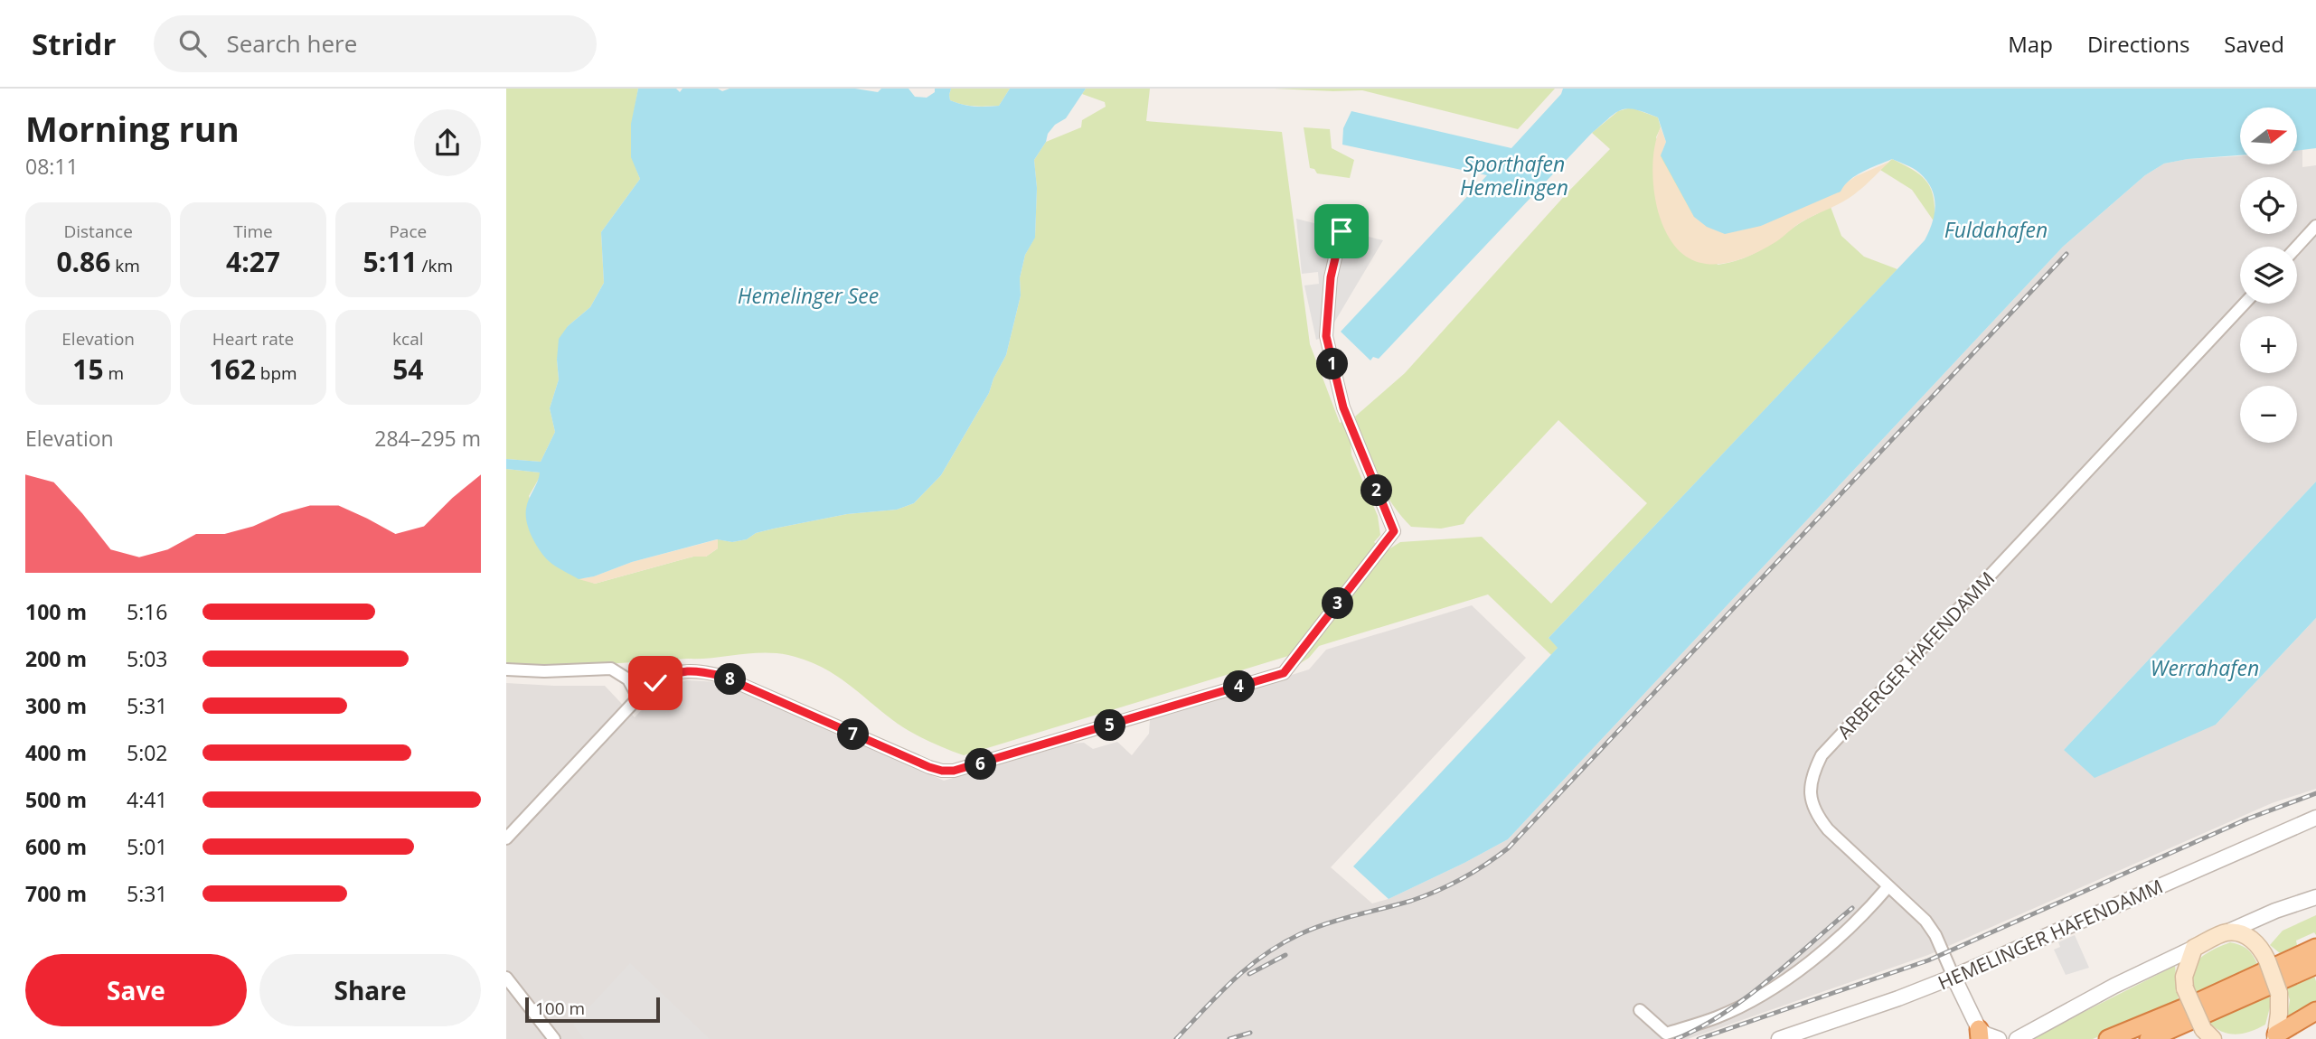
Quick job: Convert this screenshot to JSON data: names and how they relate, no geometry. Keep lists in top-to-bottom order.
{
  "streets": {
    "street": ["ARBERGER HAFENDAMM", "HEMELINGER HAFENDAMM"]
  },
  "crossings": [
    ["ARBERGER HAFENDAMM", "HEMELINGER HAFENDAMM"]
  ],
  "water": [
    "Sporthafen Hemelingen",
    "Fuldahafen",
    "Hemelinger See",
    "Werrahafen"
  ],
  "scale_bar": "100 m",
  "north": "right",
  "page": {
    "header": "Stridr",
    "search": "Search here",
    "nav": ["Map", "Directions", "Saved"],
    "heading": ["Morning run", "08:11"],
    "map_buttons": ["+", "−"],
    "stats": [
      ["Distance", "0.86 km"],
      ["Time", "4:27"],
      ["Pace", "5:11 /km"],
      ["Elevation", "15 m"],
      ["Heart rate", "162 bpm"],
      ["kcal", "54"]
    ],
    "pins": [
      "1",
      "2",
      "3",
      "8",
      "4",
      "5",
      "7",
      "6"
    ],
    "chart": ["Elevation", "284–295 m"],
    "list": [
      {
        "name": "100 m",
        "note": "5:16"
      },
      {
        "name": "200 m",
        "note": "5:03"
      },
      {
        "name": "300 m",
        "note": "5:31"
      },
      {
        "name": "400 m",
        "note": "5:02"
      },
      {
        "name": "500 m",
        "note": "4:41"
      },
      {
        "name": "600 m",
        "note": "5:01"
      },
      {
        "name": "700 m",
        "note": "5:31"
      }
    ],
    "buttons": ["Save", "Share"],
    "scale": "100 m"
  }
}
